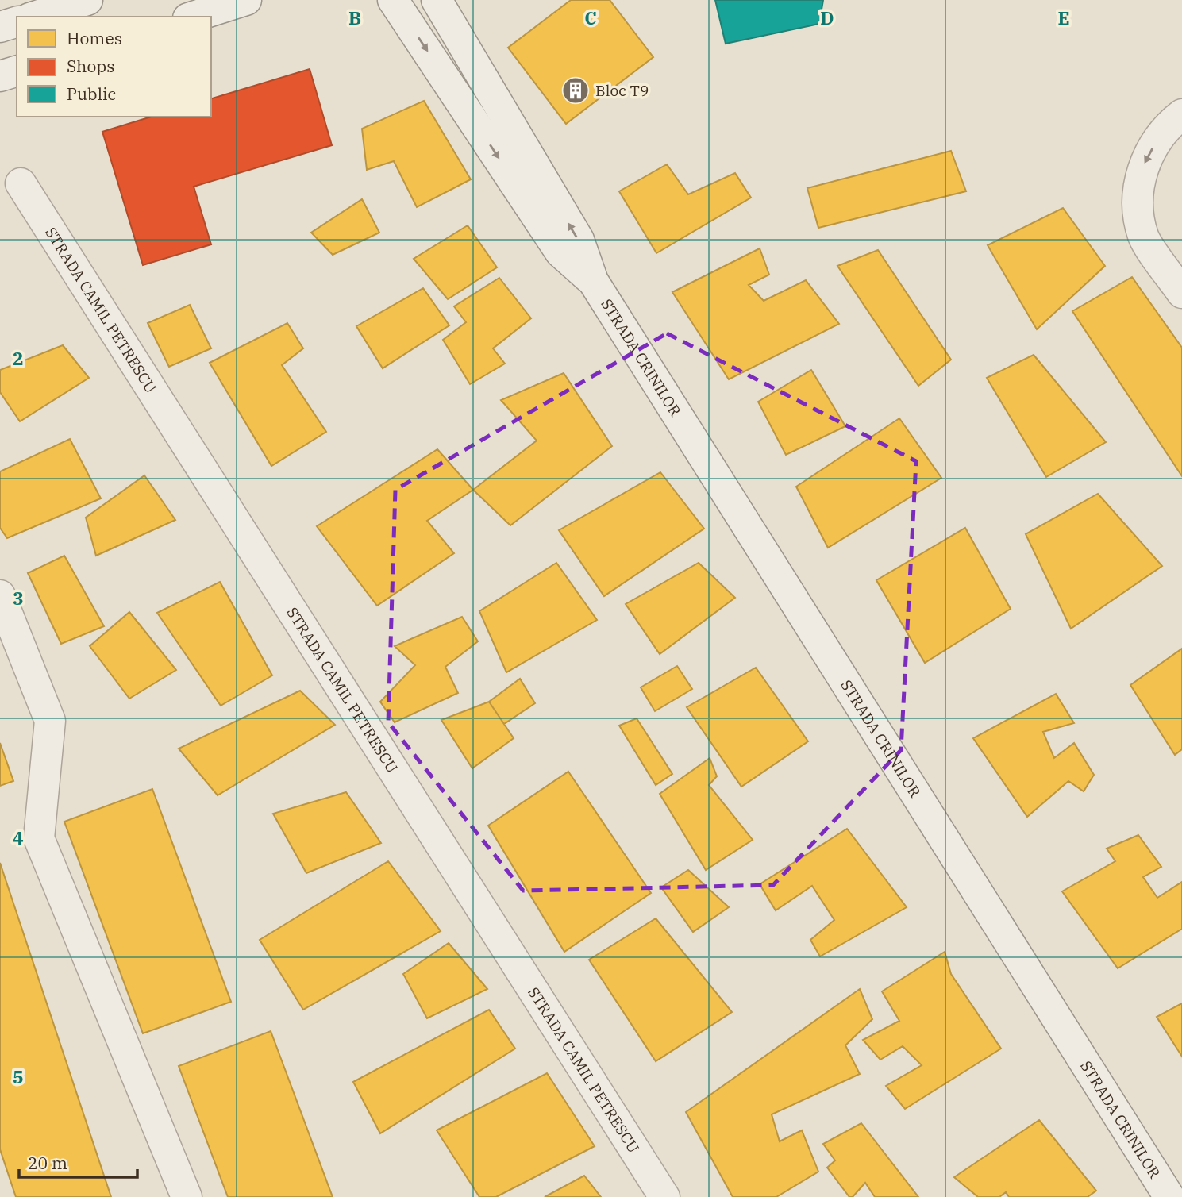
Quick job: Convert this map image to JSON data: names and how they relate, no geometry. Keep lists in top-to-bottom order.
{
  "streets": {
    "street": ["STRADA CAMIL PETRESCU", "STRADA CRINILOR"]
  },
  "places": {
    "building": ["Bloc T9"]
  },
  "legend": ["Homes", "Shops", "Public"],
  "scale_bar": "20 m",
  "grid": {
    "columns": [
      "B",
      "C",
      "D",
      "E"
    ],
    "rows": [
      "2",
      "3",
      "4",
      "5"
    ]
  }
}
